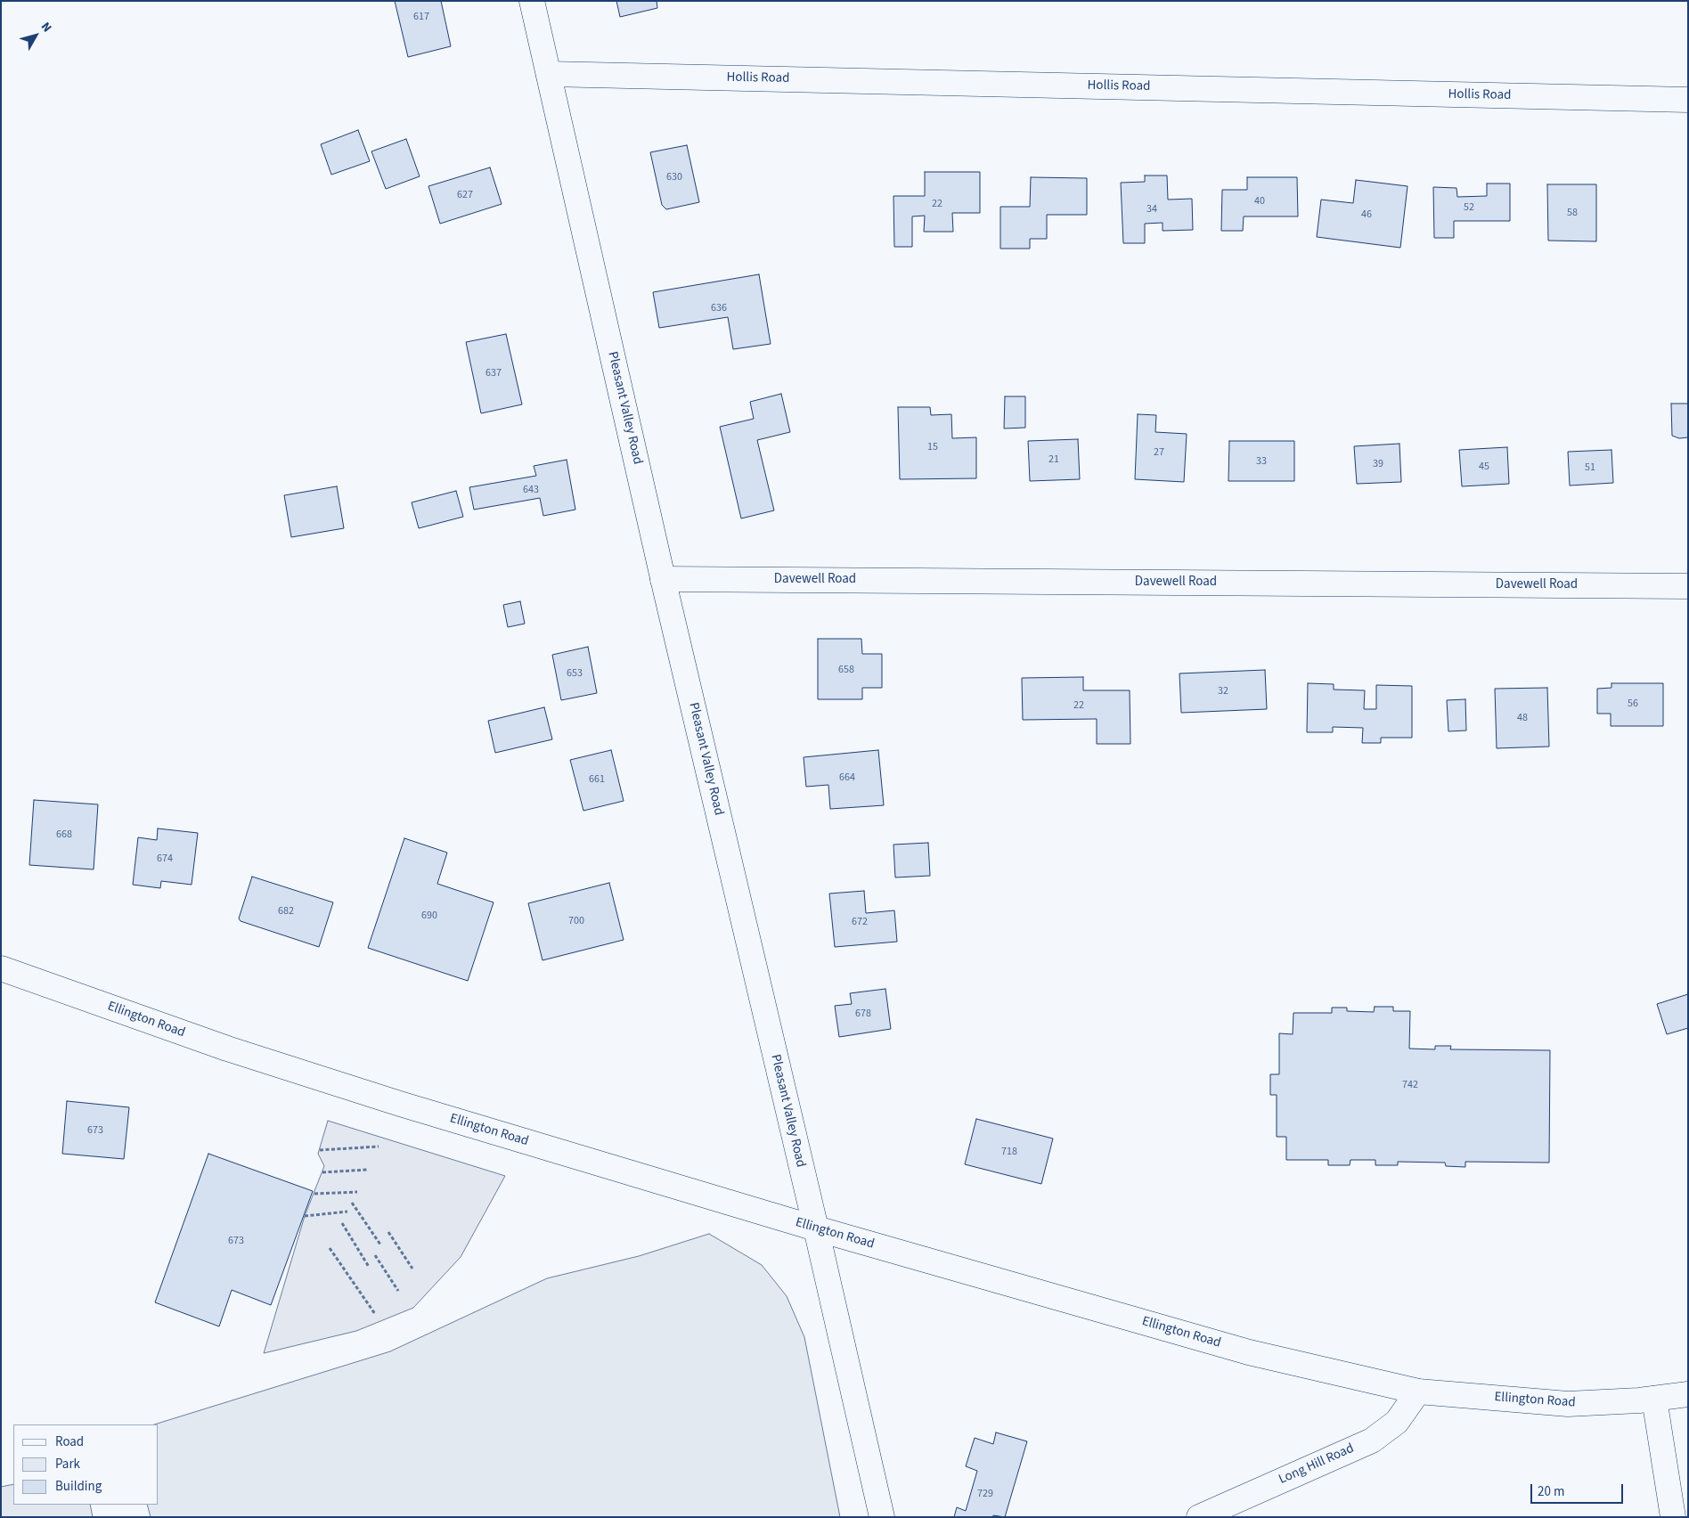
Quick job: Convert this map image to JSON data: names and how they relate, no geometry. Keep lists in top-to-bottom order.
{
  "streets": {
    "main road": [
      "Hollis Road",
      "Pleasant Valley Road",
      "Davewell Road",
      "Ellington Road",
      "Long Hill Road"
    ]
  },
  "crossings": [
    ["Hollis Road", "Pleasant Valley Road"],
    ["Pleasant Valley Road", "Davewell Road"],
    ["Pleasant Valley Road", "Ellington Road"],
    ["Ellington Road", "Long Hill Road"]
  ],
  "house_numbers": [
    "617",
    "630",
    "627",
    "40",
    "22",
    "52",
    "34",
    "58",
    "46",
    "636",
    "637",
    "15",
    "27",
    "21",
    "33",
    "39",
    "45",
    "51",
    "643",
    "658",
    "653",
    "32",
    "56",
    "22",
    "48",
    "664",
    "661",
    "668",
    "674",
    "682",
    "690",
    "700",
    "672",
    "678",
    "742",
    "673",
    "718",
    "673",
    "729"
  ],
  "legend": ["Road", "Park", "Building"],
  "scale_bar": "20 m",
  "north": "top right"
}
